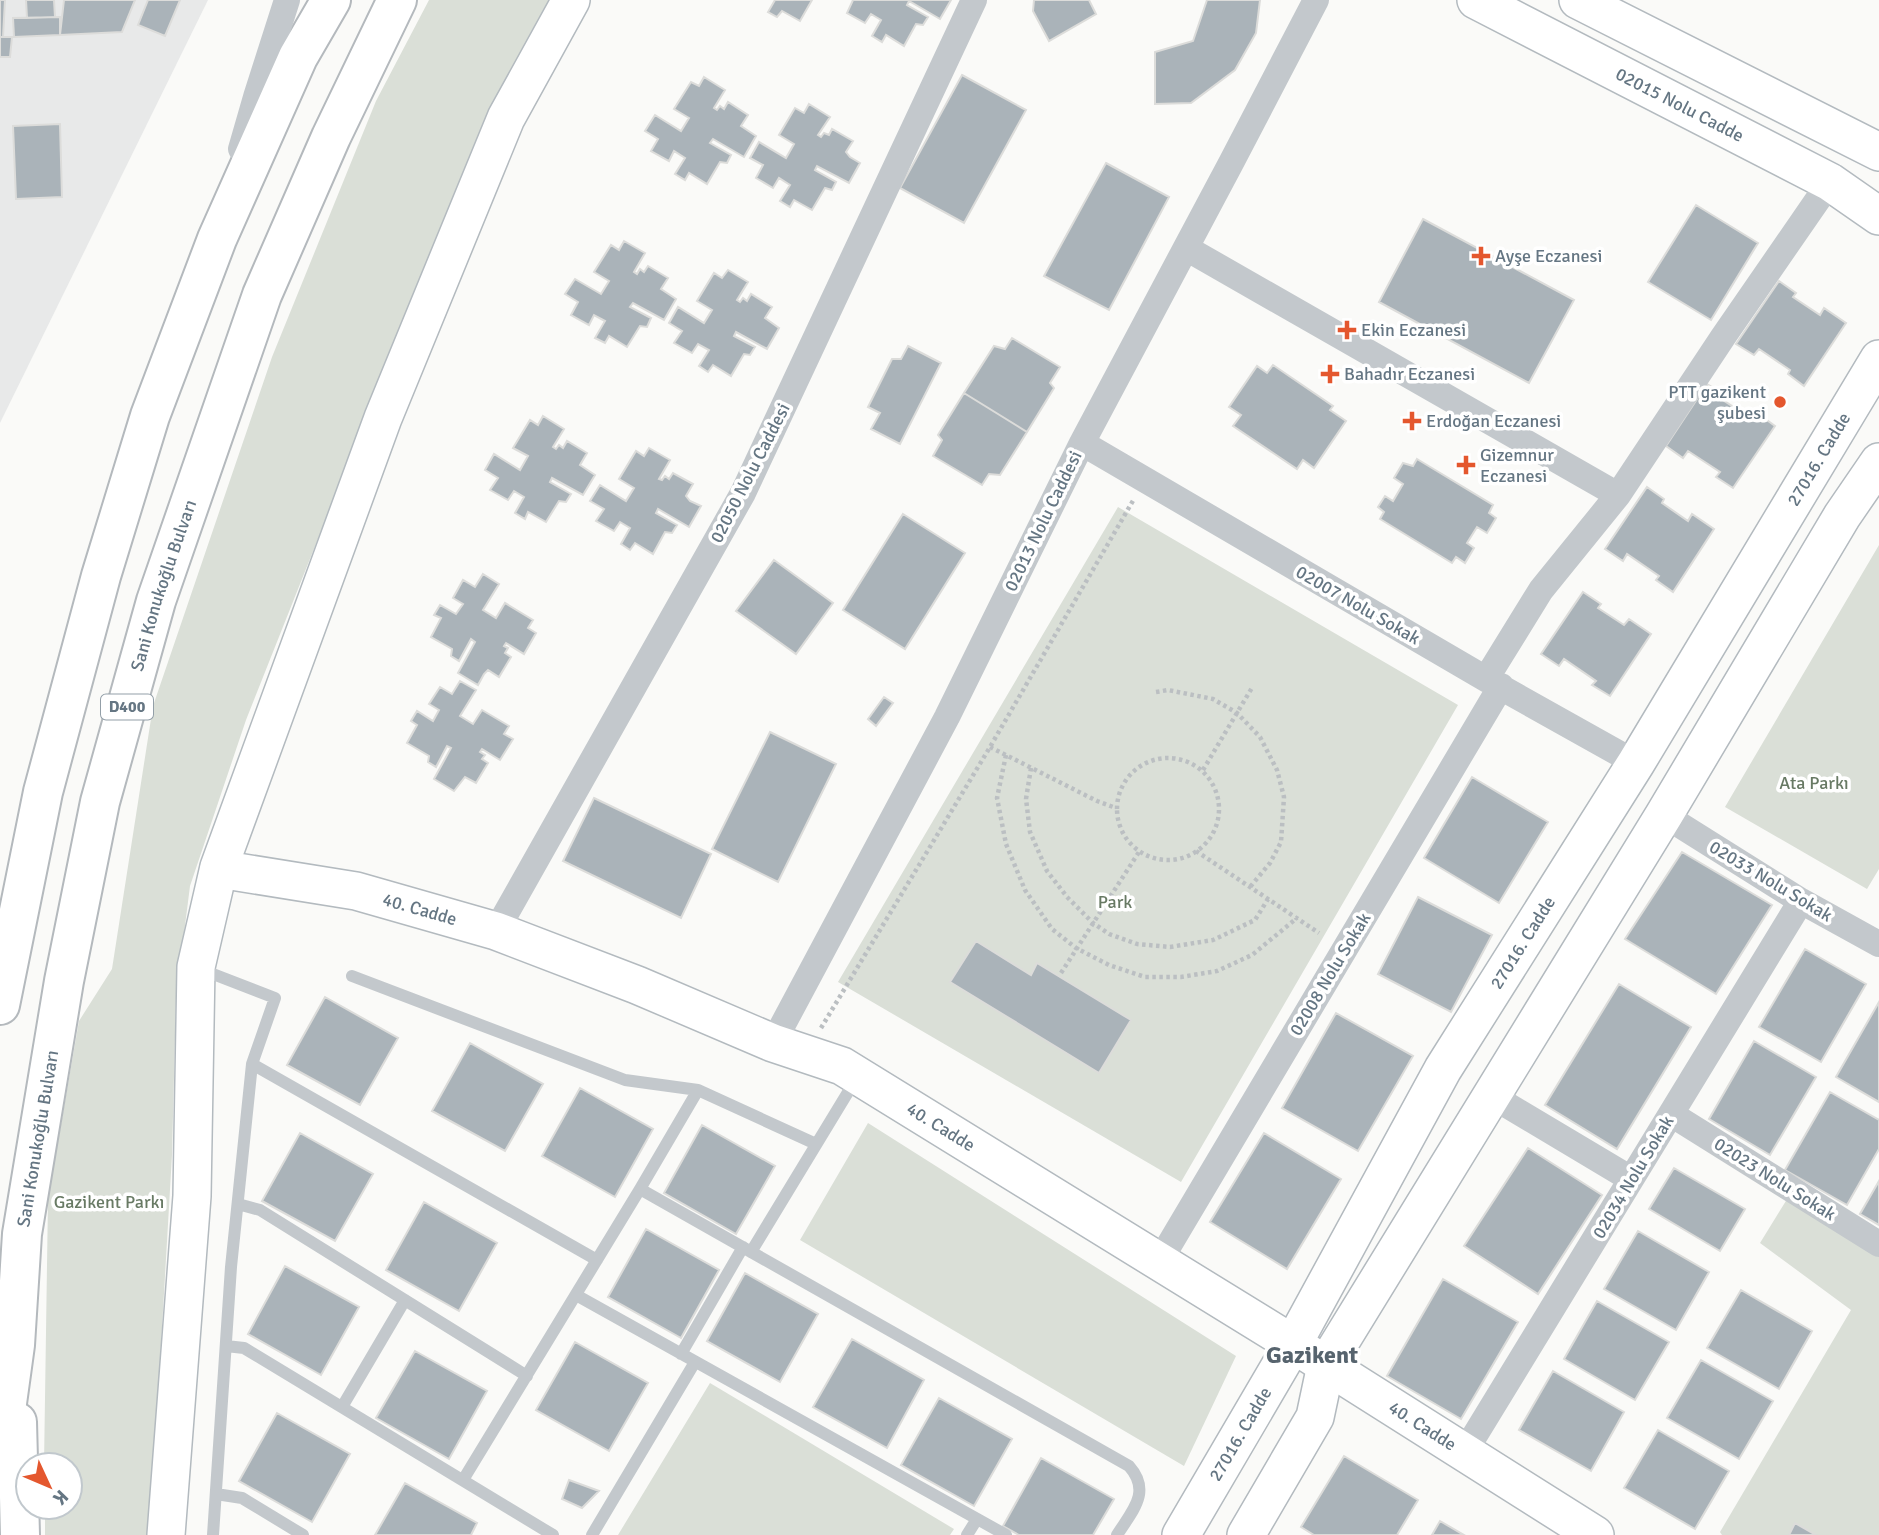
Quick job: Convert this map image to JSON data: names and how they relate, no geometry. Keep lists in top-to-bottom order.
{
  "streets": {
    "highway": ["Sani Konukoğlu Bulvarı", "D400"],
    "street": [
      "02015 Nolu Cadde",
      "27016. Cadde",
      "02050 Nolu Caddesi",
      "02013 Nolu Caddesi",
      "02007 Nolu Sokak",
      "02033 Nolu Sokak",
      "40. Cadde",
      "02008 Nolu Sokak",
      "02034 Nolu Sokak",
      "02023 Nolu Sokak"
    ]
  },
  "crossings": [
    ["02015 Nolu Cadde", "02008 Nolu Sokak"],
    ["27016. Cadde", "02007 Nolu Sokak"],
    ["27016. Cadde", "40. Cadde"],
    ["02050 Nolu Caddesi", "40. Cadde"],
    ["02013 Nolu Caddesi", "02007 Nolu Sokak"],
    ["02013 Nolu Caddesi", "40. Cadde"],
    ["02007 Nolu Sokak", "02008 Nolu Sokak"],
    ["02033 Nolu Sokak", "02034 Nolu Sokak"],
    ["40. Cadde", "02008 Nolu Sokak"],
    ["40. Cadde", "02034 Nolu Sokak"],
    ["02034 Nolu Sokak", "02023 Nolu Sokak"]
  ],
  "districts": ["Gazikent"],
  "parks": ["Ata Parkı", "Park", "Gazikent Parkı"],
  "places": {
    "health": [
      "Ayşe Eczanesi",
      "Ekin Eczanesi",
      "Bahadır Eczanesi",
      "Erdoğan Eczanesi",
      "Gizemnur Eczanesi"
    ],
    "other": ["PTT gazikent şubesi"]
  },
  "north": "bottom right"
}
